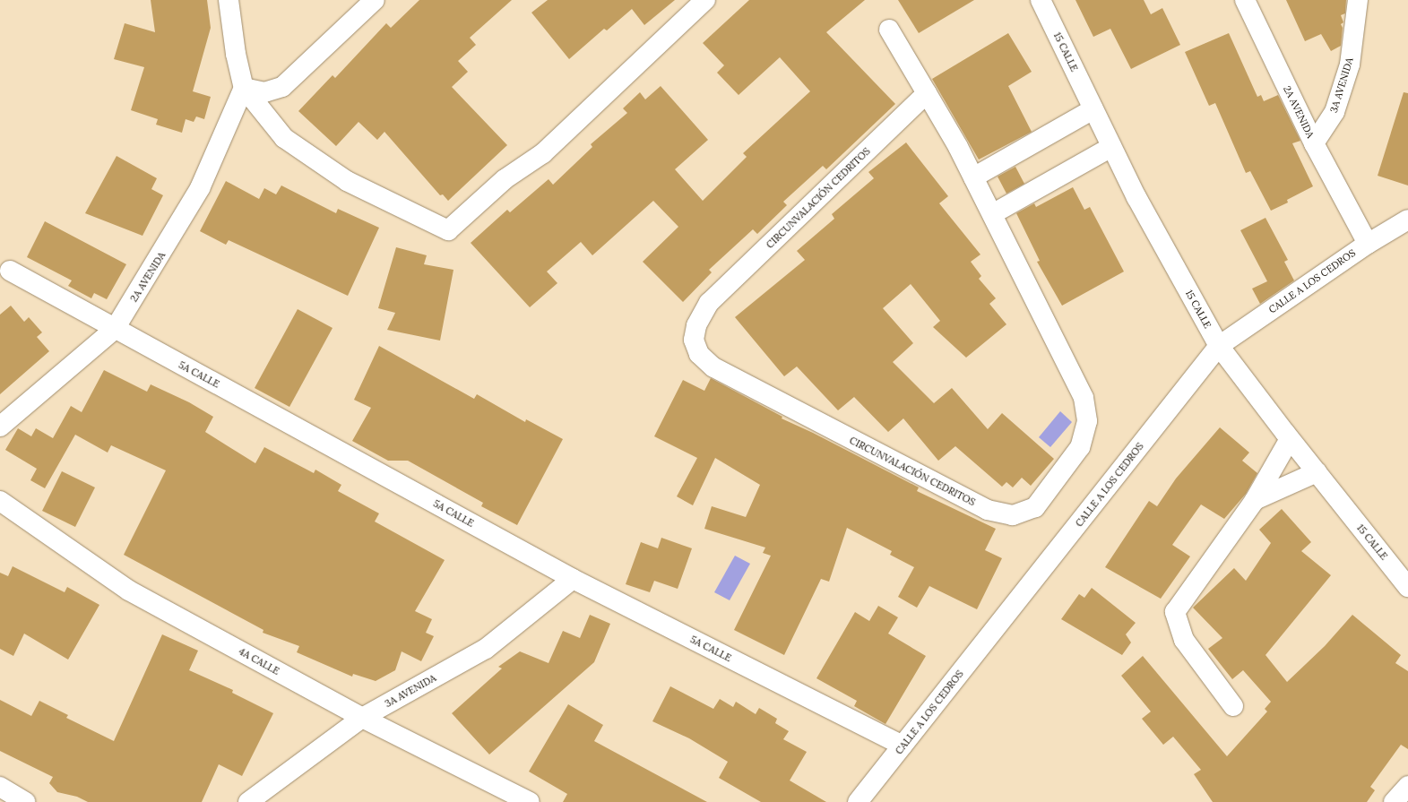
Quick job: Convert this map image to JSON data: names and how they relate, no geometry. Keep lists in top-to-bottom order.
{
  "streets": {
    "street": [
      "15 CALLE",
      "3A AVENIDA",
      "2A AVENIDA",
      "CIRCUNVALACIÓN CEDRITOS",
      "CALLE A LOS CEDROS",
      "5A CALLE",
      "4A CALLE"
    ]
  },
  "crossings": [
    ["15 CALLE", "CALLE A LOS CEDROS"],
    ["3A AVENIDA", "2A AVENIDA"],
    ["3A AVENIDA", "5A CALLE"],
    ["3A AVENIDA", "4A CALLE"],
    ["2A AVENIDA", "CALLE A LOS CEDROS"],
    ["2A AVENIDA", "5A CALLE"],
    ["CALLE A LOS CEDROS", "5A CALLE"]
  ]
}
